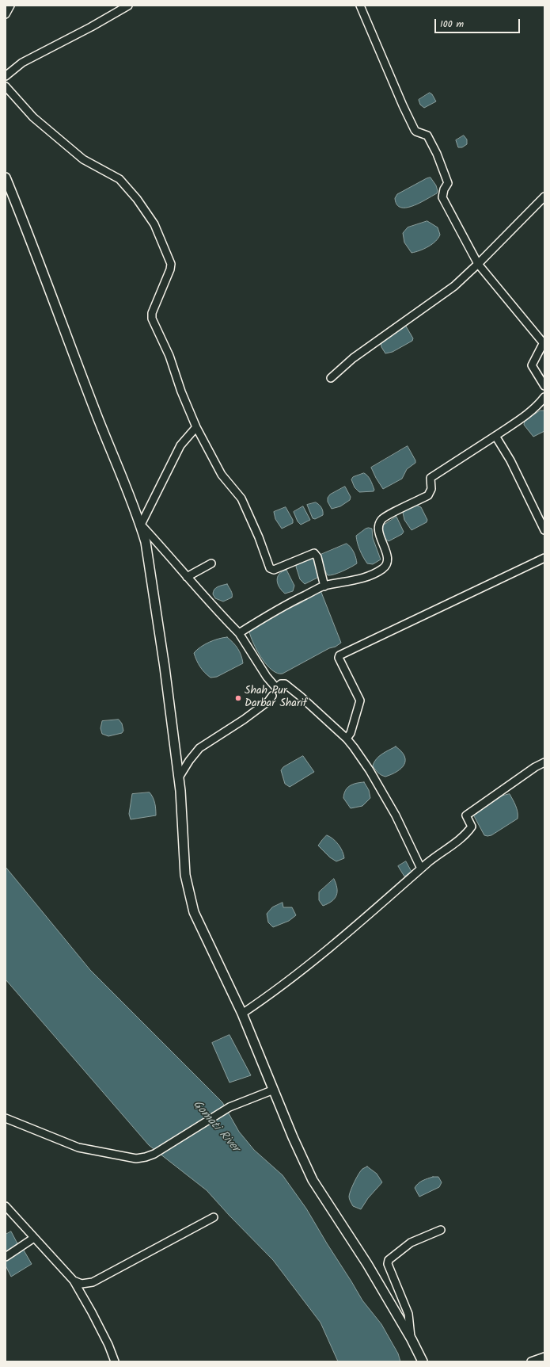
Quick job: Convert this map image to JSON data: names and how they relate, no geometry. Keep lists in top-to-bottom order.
{
  "water": ["Gomati River"],
  "places": ["Shah Pur Darbar Sharif"],
  "scale_bar": "100 m"
}
